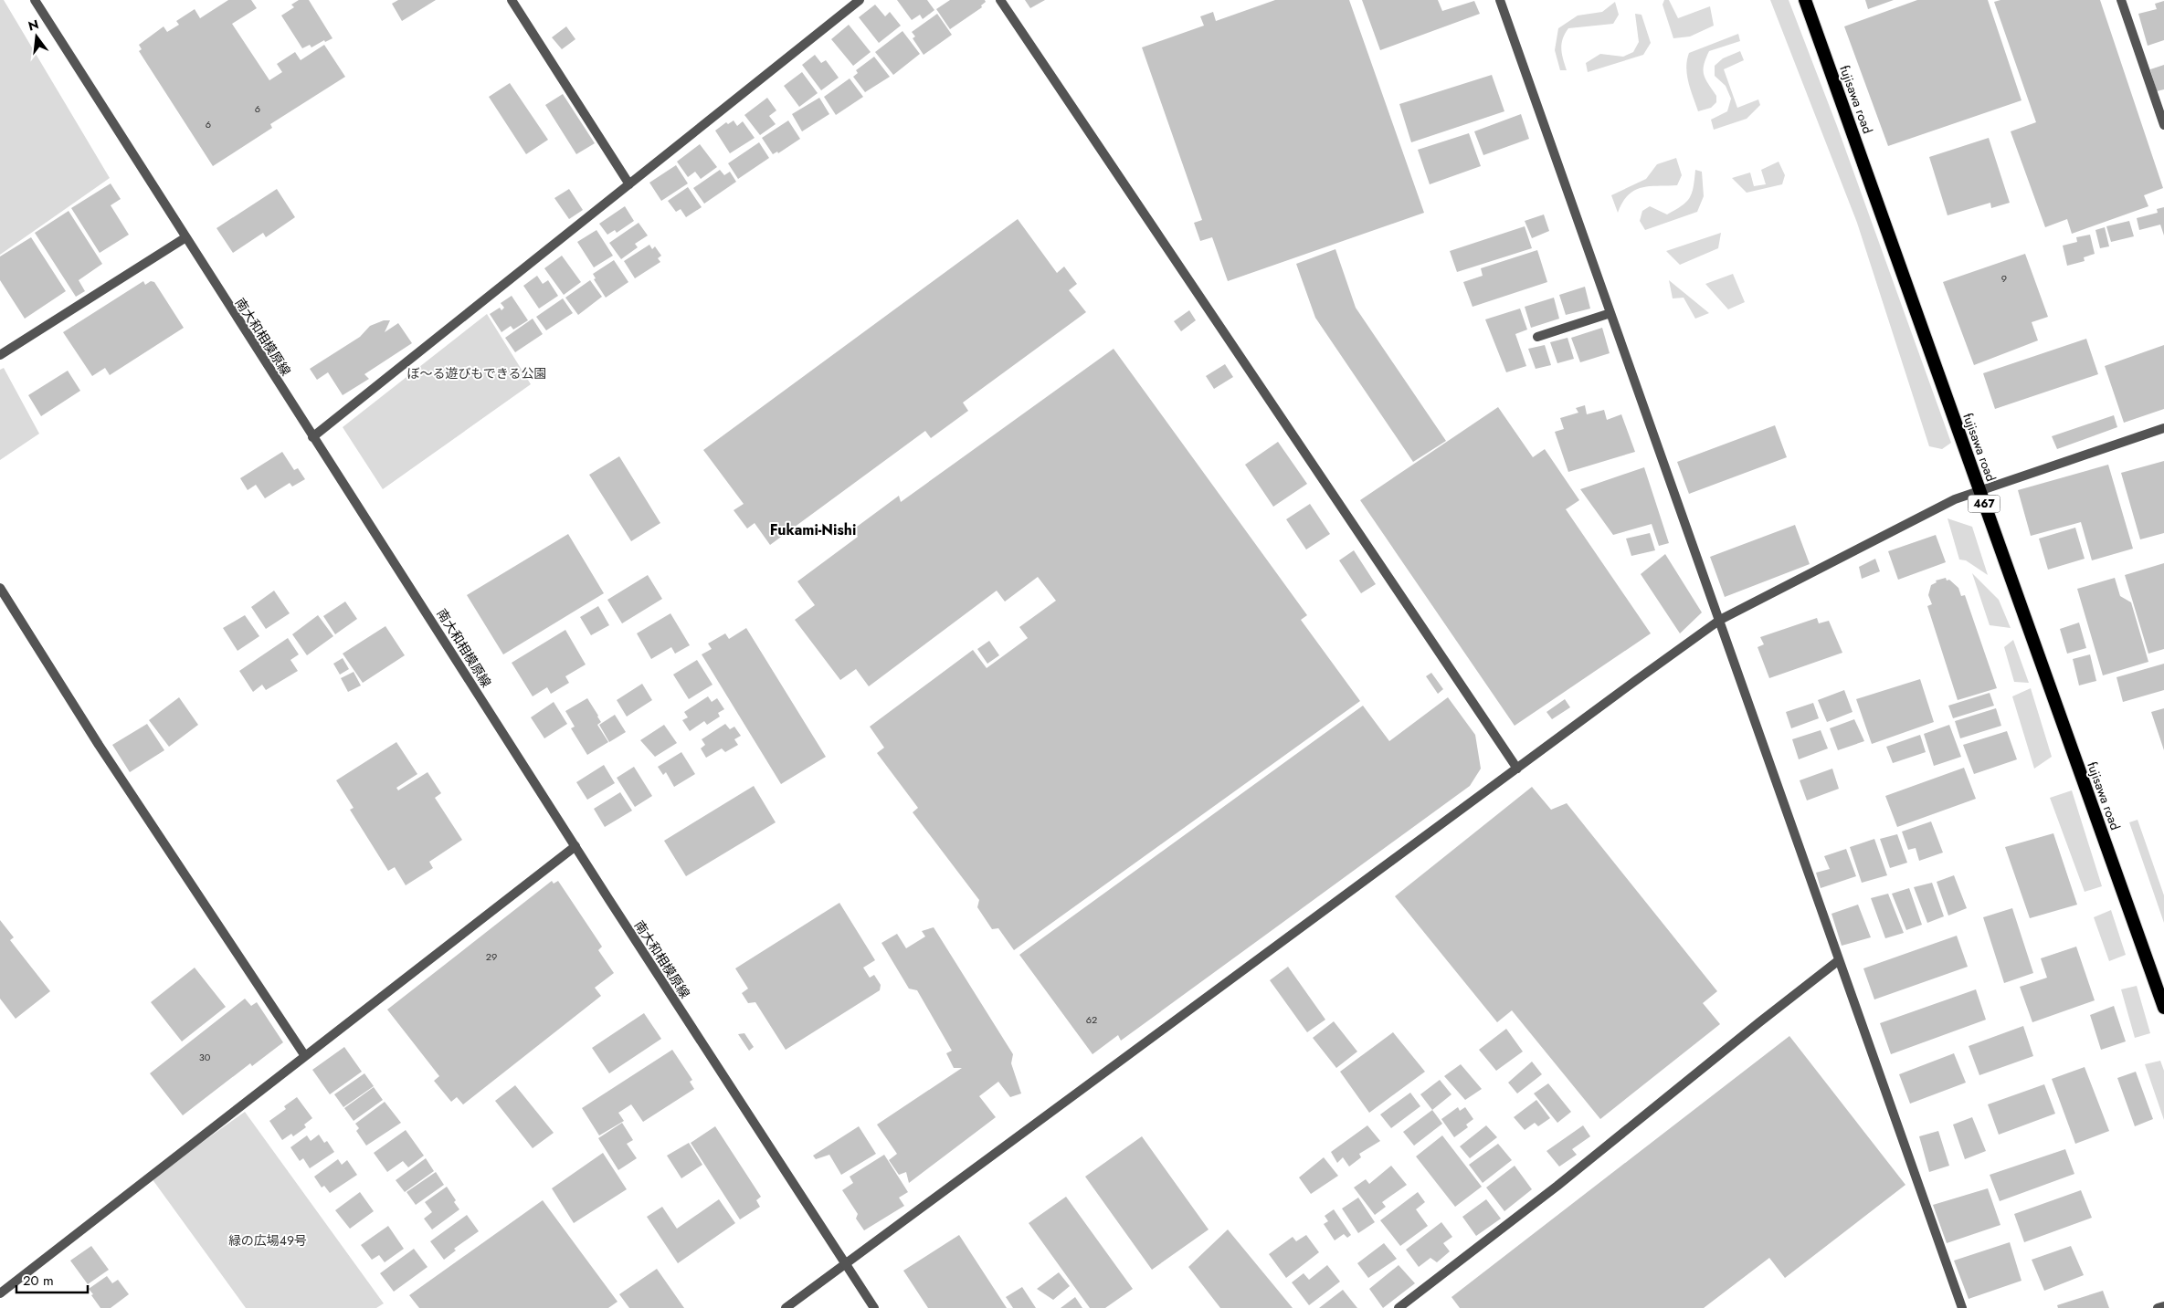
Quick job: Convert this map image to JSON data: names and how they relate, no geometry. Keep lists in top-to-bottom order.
{
  "streets": {
    "highway": ["fujisawa road", "467"],
    "street": ["南大和相模原線"]
  },
  "districts": ["Fukami-Nishi"],
  "parks": ["ぼ～る遊びもできる公園", "緑の広場49号"],
  "house_numbers": [
    "6",
    "6",
    "9",
    "29",
    "62",
    "30"
  ],
  "scale_bar": "20 m",
  "north": "top"
}
